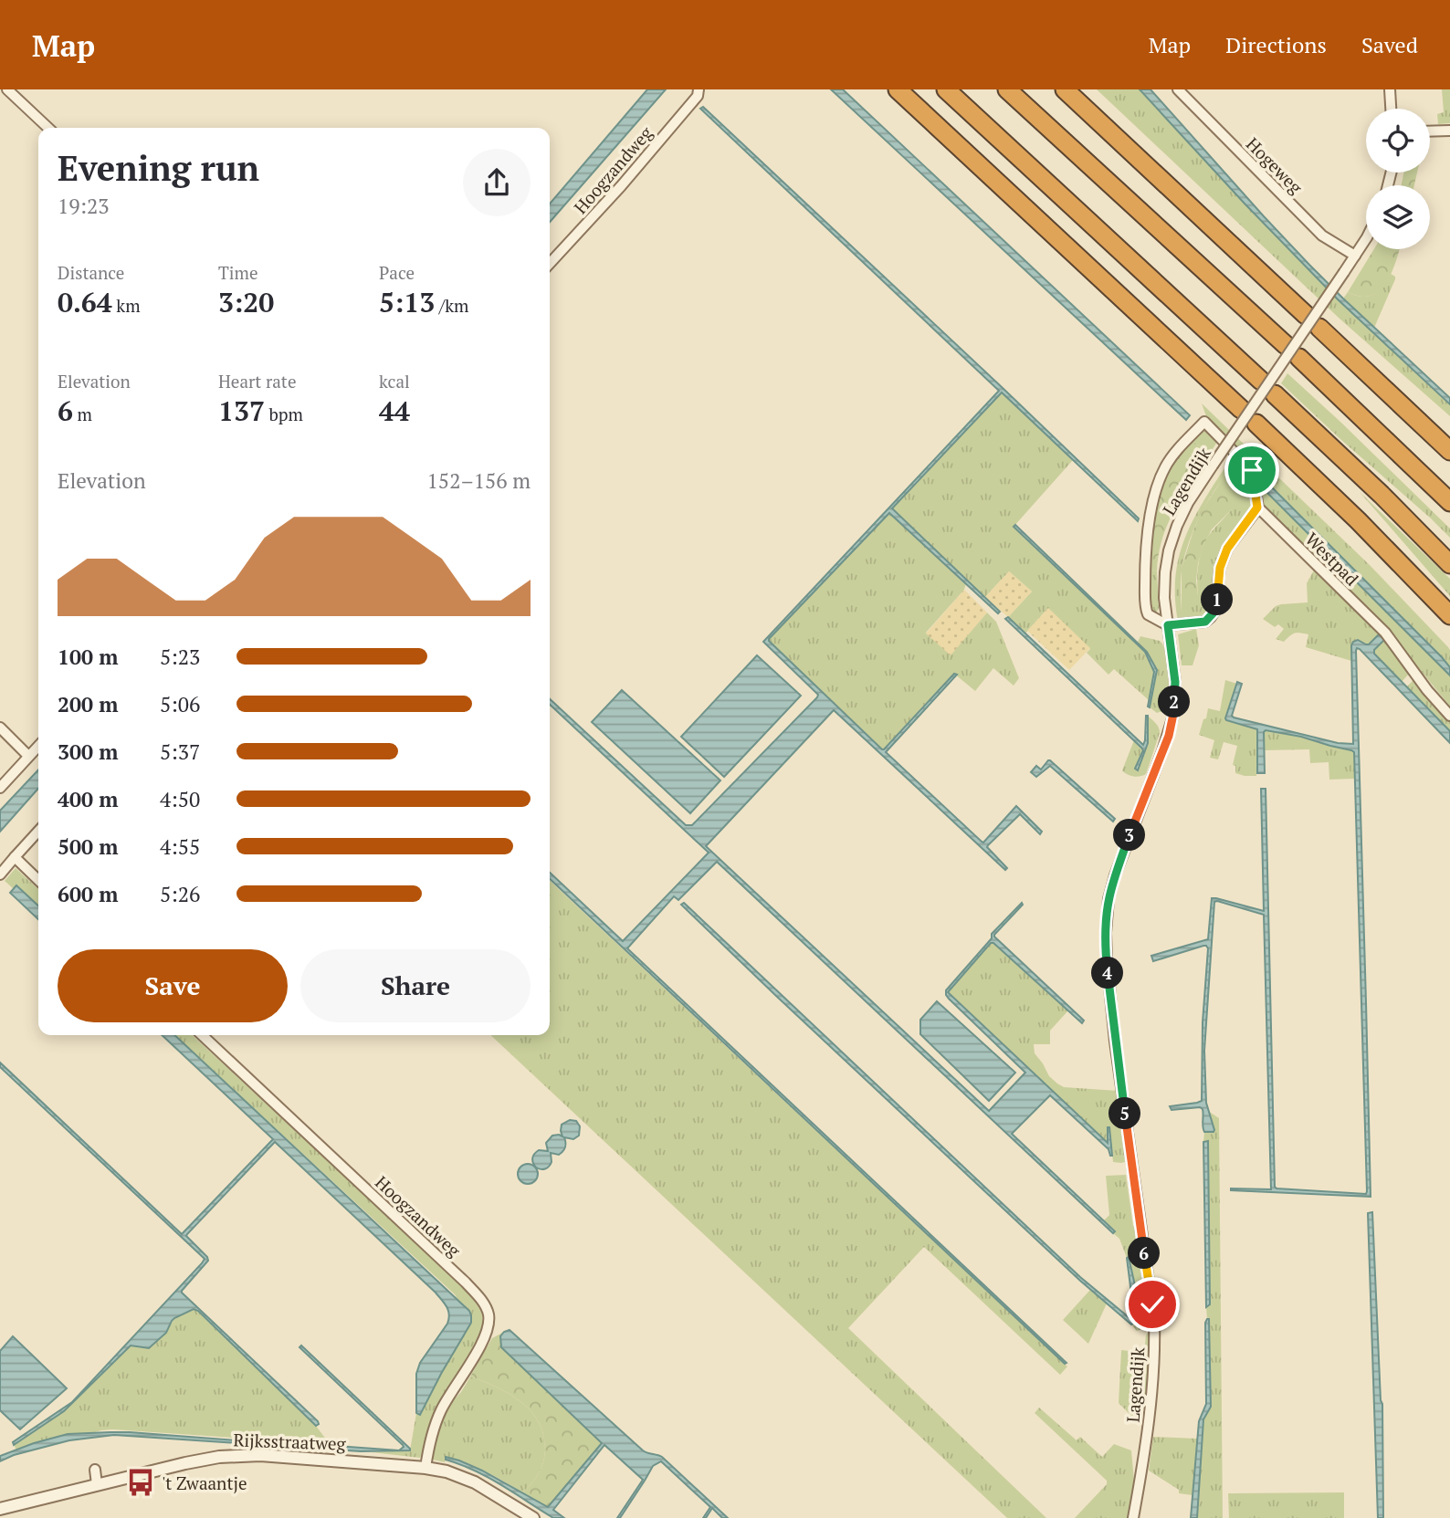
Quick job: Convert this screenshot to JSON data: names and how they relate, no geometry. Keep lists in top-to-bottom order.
{
  "streets": {
    "street": [
      "Hogeweg",
      "Hoogzandweg",
      "Lagendijk",
      "Westpad",
      "Rijksstraatweg"
    ]
  },
  "crossings": [
    ["Hogeweg", "Lagendijk"],
    ["Hoogzandweg", "Rijksstraatweg"]
  ],
  "places": {
    "bus stop": ["'t Zwaantje"]
  },
  "page": {
    "header": "Map",
    "nav": ["Map", "Directions", "Saved"],
    "heading": ["Evening run", "19:23"],
    "stats": [
      ["Distance", "0.64 km"],
      ["Time", "3:20"],
      ["Pace", "5:13 /km"],
      ["Elevation", "6 m"],
      ["Heart rate", "137 bpm"],
      ["kcal", "44"]
    ],
    "chart": ["Elevation", "152–156 m"],
    "pins": [
      "1",
      "2",
      "3",
      "4",
      "5",
      "6"
    ],
    "list": [
      {
        "name": "100 m",
        "note": "5:23"
      },
      {
        "name": "200 m",
        "note": "5:06"
      },
      {
        "name": "300 m",
        "note": "5:37"
      },
      {
        "name": "400 m",
        "note": "4:50"
      },
      {
        "name": "500 m",
        "note": "4:55"
      },
      {
        "name": "600 m",
        "note": "5:26"
      }
    ],
    "buttons": ["Save", "Share"]
  }
}
